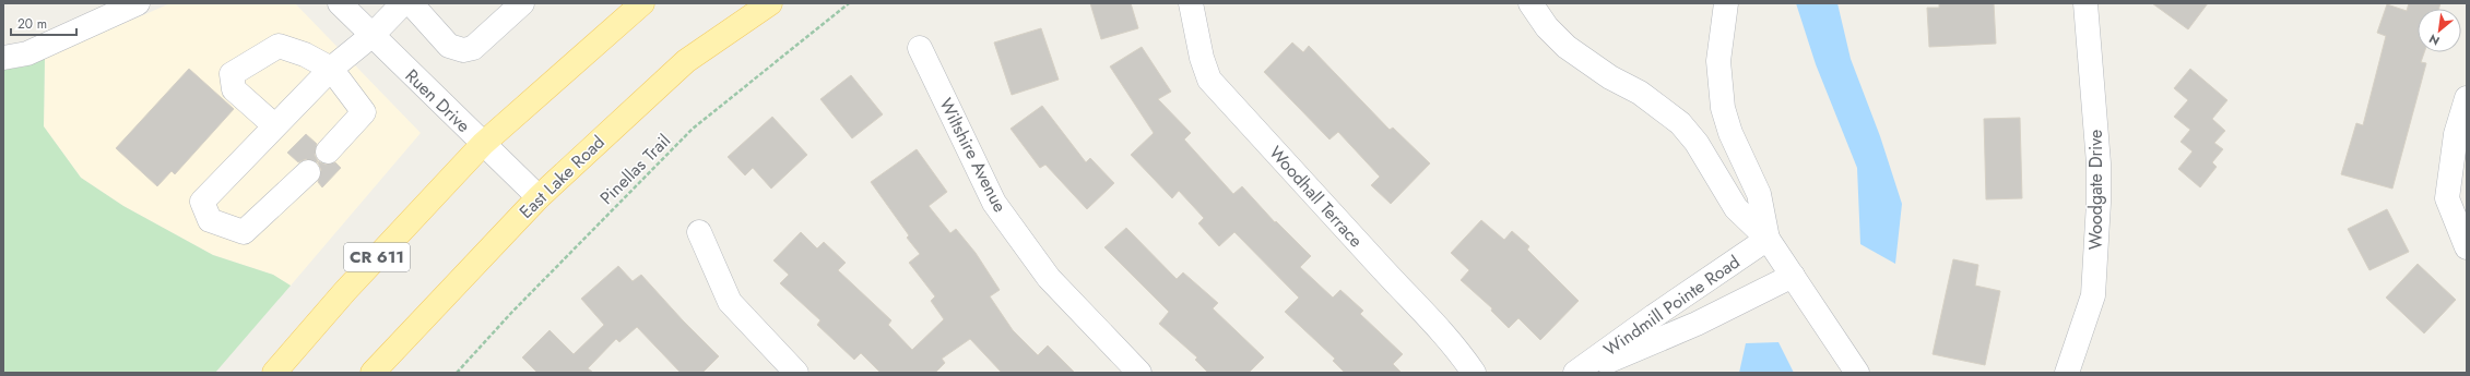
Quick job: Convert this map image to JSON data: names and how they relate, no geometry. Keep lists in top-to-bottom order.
{
  "streets": {
    "main road": ["East Lake Road", "CR 611"],
    "street": [
      "Ruen Drive",
      "Wiltshire Avenue",
      "Woodgate Drive",
      "Woodhall Terrace",
      "Windmill Pointe Road"
    ],
    "path": ["Pinellas Trail"]
  },
  "crossings": [
    ["Ruen Drive", "East Lake Road"],
    ["Ruen Drive", "CR 611"]
  ],
  "scale_bar": "20 m",
  "north": "bottom left"
}
